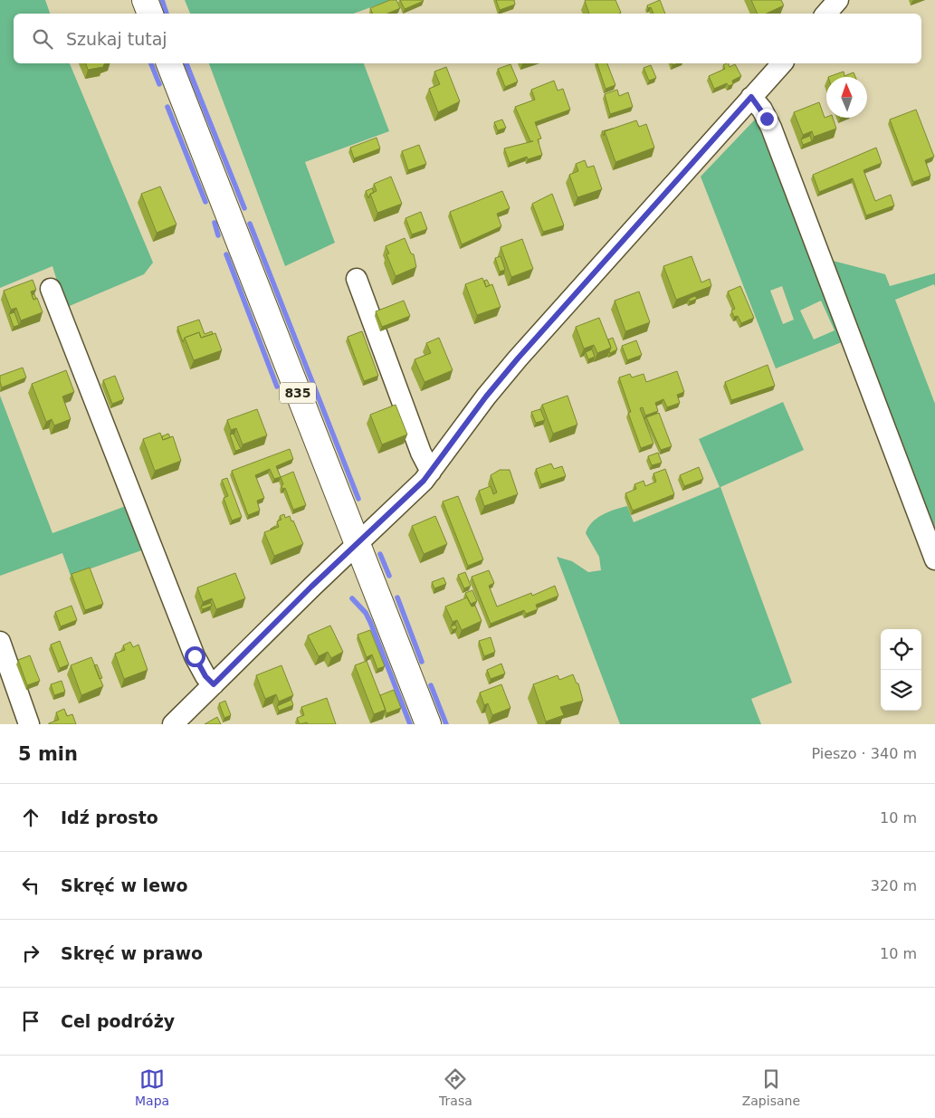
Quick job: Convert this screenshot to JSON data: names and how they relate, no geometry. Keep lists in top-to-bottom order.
{
  "streets": {
    "main road": ["835"]
  },
  "north": "top",
  "page": {
    "search": "Szukaj tutaj",
    "heading": ["5 min", "Pieszo · 340 m"],
    "list": [
      ["Idź prosto", "10 m"],
      ["Skręć w lewo", "320 m"],
      ["Skręć w prawo", "10 m"],
      "Cel podróży"
    ],
    "nav": ["Mapa", "Trasa", "Zapisane"]
  }
}
